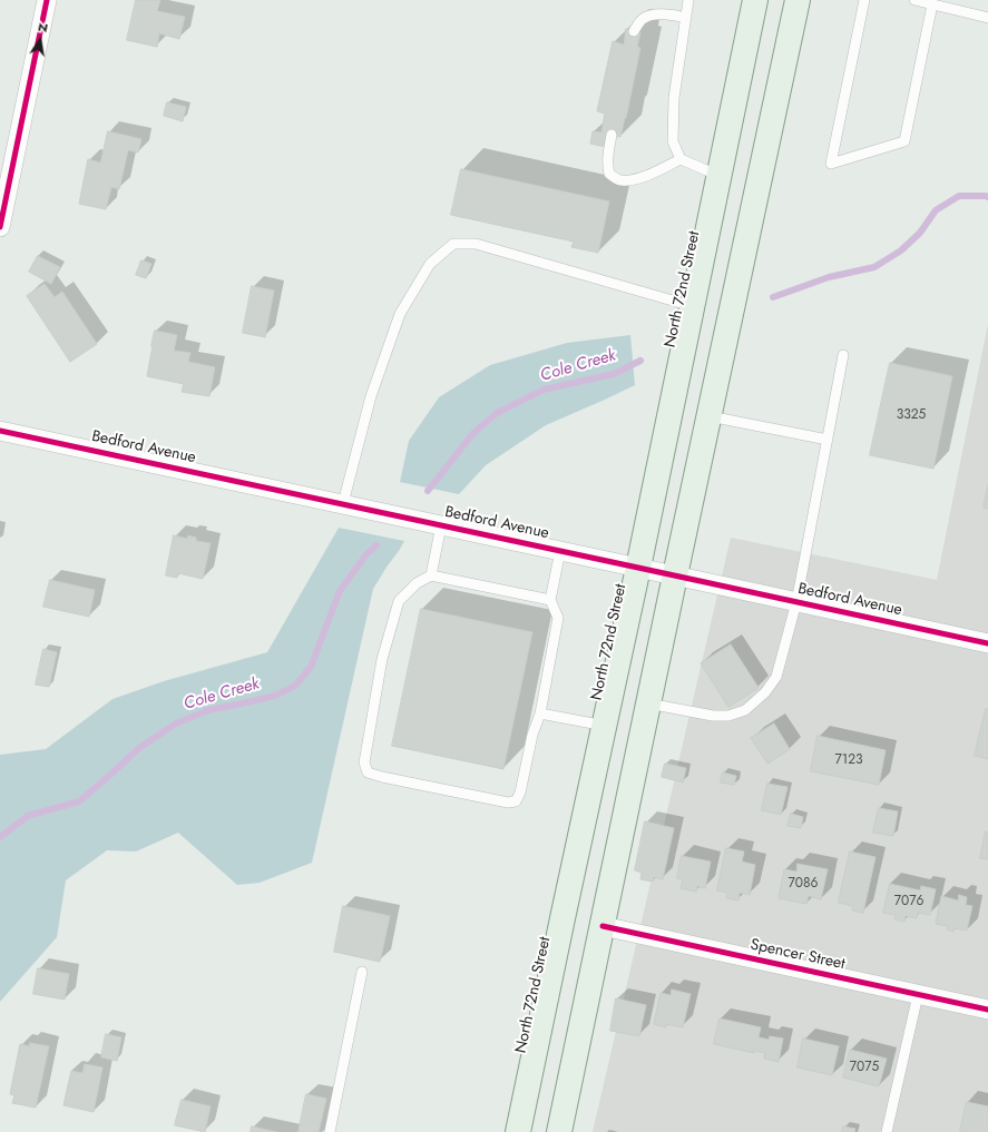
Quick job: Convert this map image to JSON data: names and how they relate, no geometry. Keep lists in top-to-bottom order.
{
  "streets": {
    "main road": ["North 72nd Street"],
    "street": ["Bedford Avenue", "Spencer Street"]
  },
  "crossings": [
    ["North 72nd Street", "Bedford Avenue"]
  ],
  "water": ["Cole Creek"],
  "house_numbers": [
    "3325",
    "7123",
    "7086",
    "7076",
    "7075"
  ],
  "north": "top"
}
